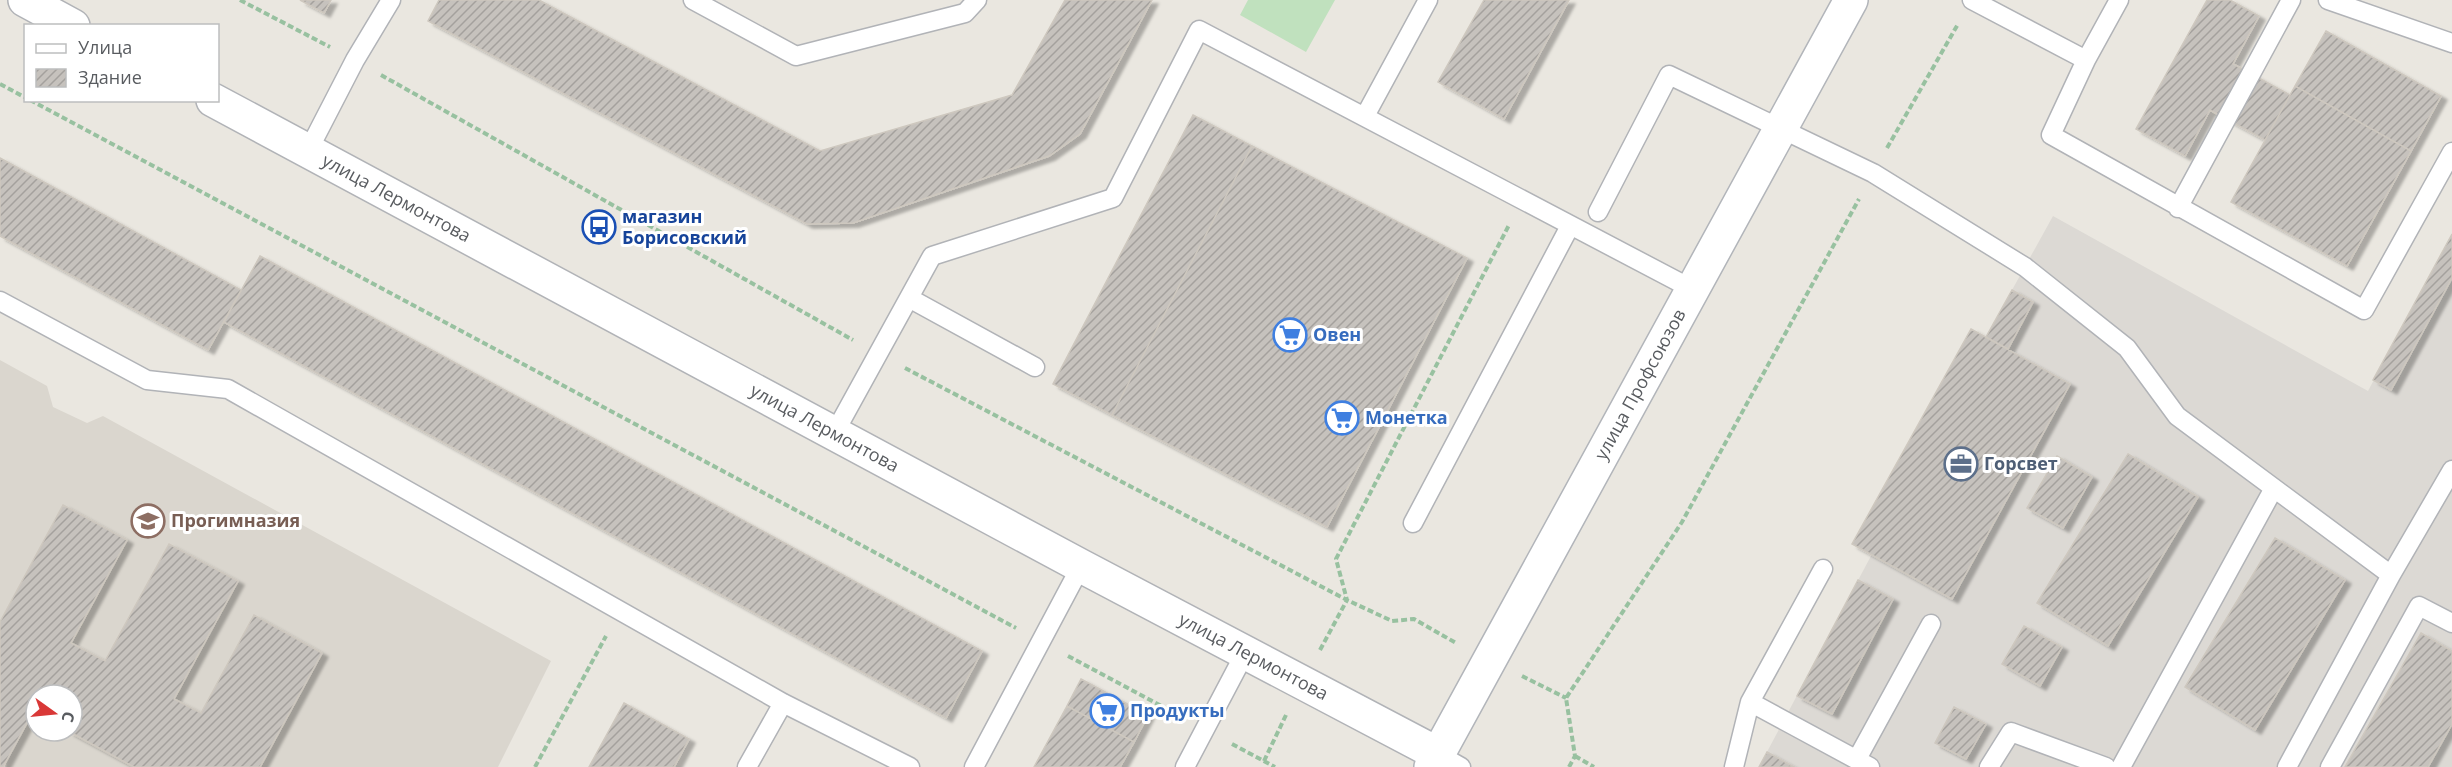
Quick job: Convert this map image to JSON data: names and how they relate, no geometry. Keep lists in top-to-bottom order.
{
  "streets": {
    "street": ["улица Лермонтова", "улица Профсоюзов"]
  },
  "crossings": [
    ["улица Лермонтова", "улица Профсоюзов"]
  ],
  "places": {
    "bus stop": ["магазин Борисовский"],
    "supermarket": ["Овен", "Монетка", "Продукты"],
    "office": ["Горсвет"],
    "school or university": ["Прогимназия"]
  },
  "legend": ["Улица", "Здание"],
  "north": "right"
}
